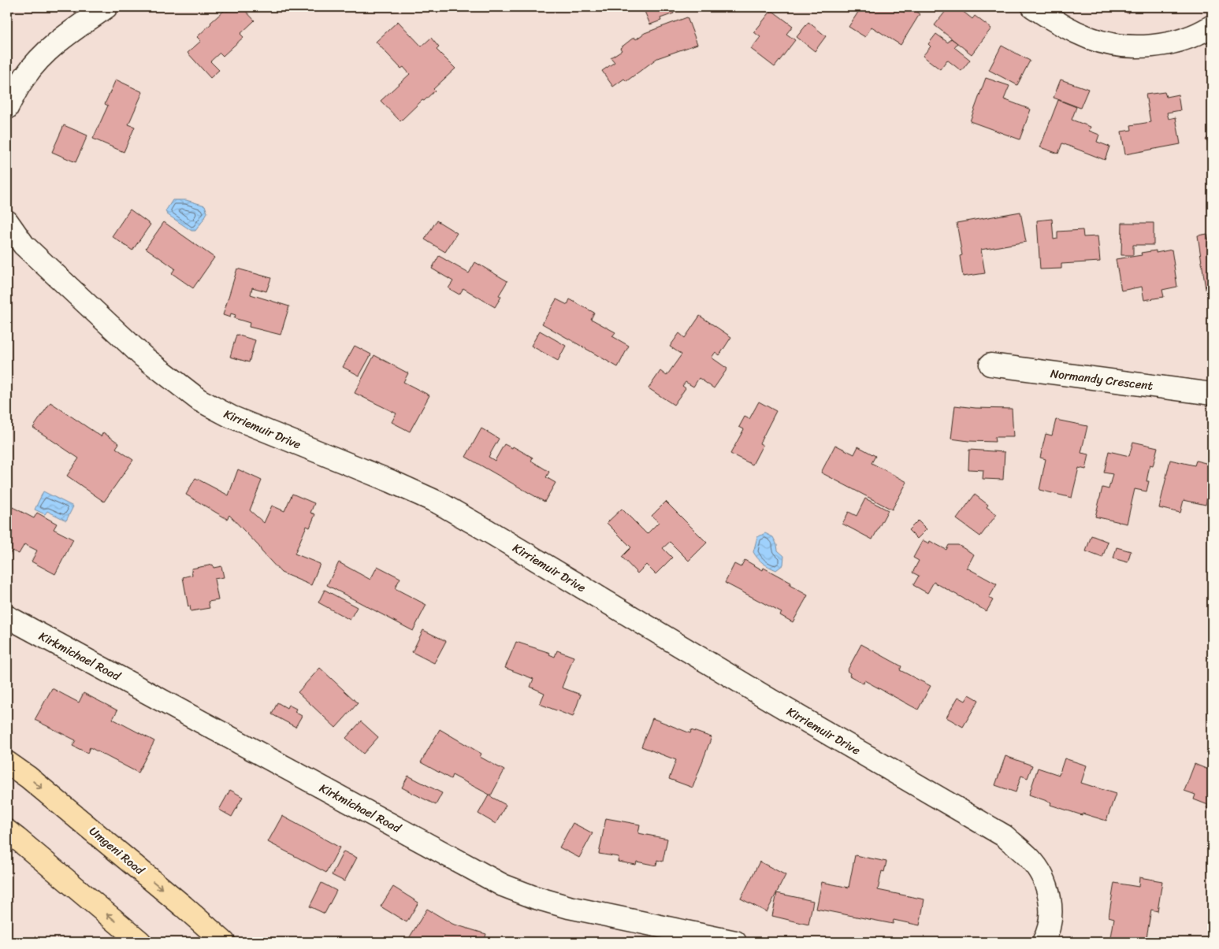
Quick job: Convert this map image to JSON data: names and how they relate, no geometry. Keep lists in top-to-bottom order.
{
  "streets": {
    "highway": ["Umgeni Road"],
    "street": ["Normandy Crescent", "Kirriemuir Drive", "Kirkmichael Road"]
  }
}
